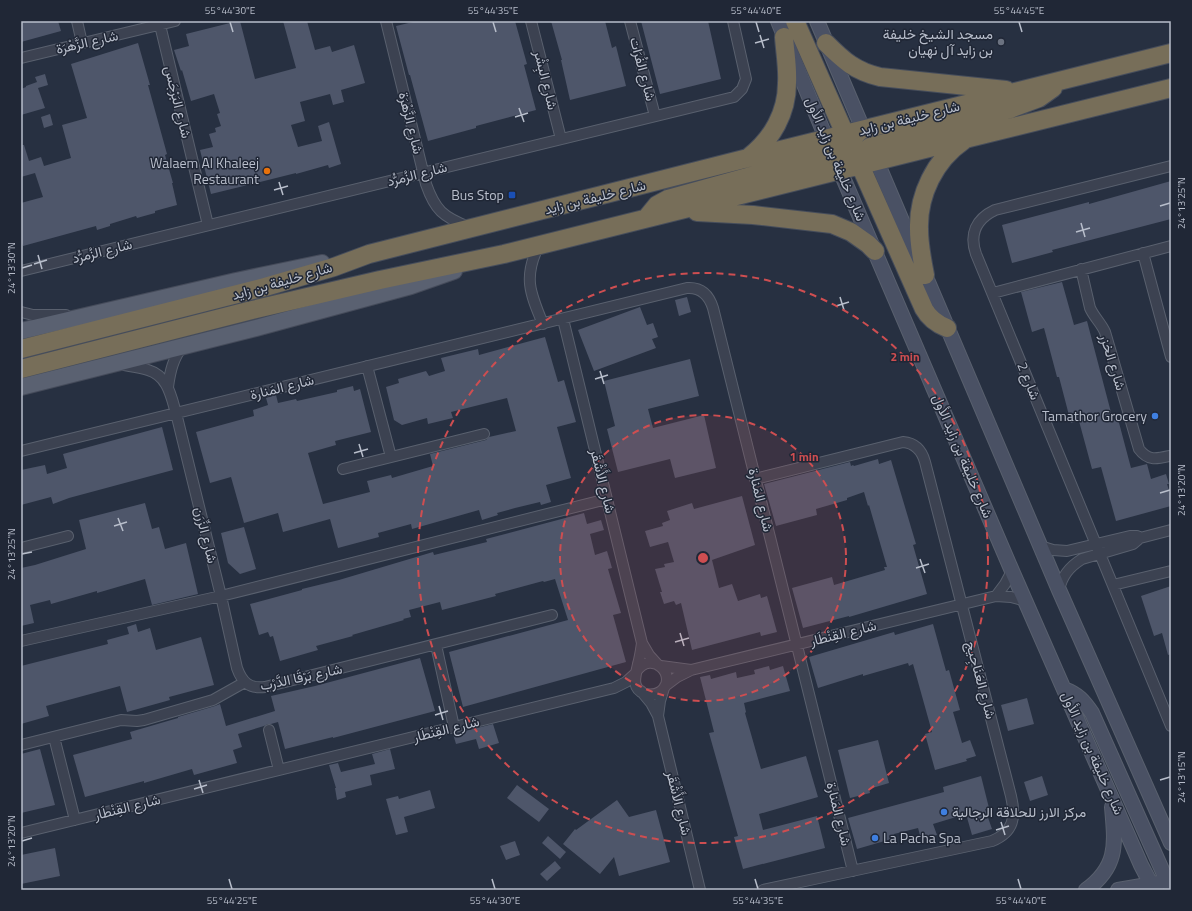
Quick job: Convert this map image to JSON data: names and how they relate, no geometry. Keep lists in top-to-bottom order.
{
  "streets": {
    "highway": ["شارع خليفة بن زايد"],
    "main road": ["شارع خليفة بن زايد الأول"],
    "street": [
      "شارع الزَّهْرَة",
      "شارع الفُرَات",
      "شارع البِشْر",
      "شارع البَرْجَس",
      "شارع الزُمرُّد",
      "شارع الخزر",
      "شارع 2",
      "شارع المَنارة",
      "شارع الأَشْقَر",
      "شارع الزِّرَن",
      "شارع القِنْطَار",
      "شارع بَرْقَا الدَّرْب",
      "شارع العَنَاجِيج"
    ]
  },
  "crossings": [
    ["شارع الزَّهْرَة", "شارع البَرْجَس"],
    ["شارع الزَّهْرَة", "شارع خليفة بن زايد"],
    ["شارع الزَّهْرَة", "شارع الزُمرُّد"],
    ["شارع الفُرَات", "شارع الزُمرُّد"],
    ["شارع البِشْر", "شارع الزُمرُّد"],
    ["شارع البَرْجَس", "شارع الزُمرُّد"],
    ["شارع خليفة بن زايد", "شارع خليفة بن زايد الأول"],
    ["شارع خليفة بن زايد الأول", "شارع القِنْطَار"],
    ["شارع المَنارة", "شارع الأَشْقَر"],
    ["شارع المَنارة", "شارع الزِّرَن"],
    ["شارع المَنارة", "شارع القِنْطَار"],
    ["شارع المَنارة", "شارع العَنَاجِيج"],
    ["شارع الأَشْقَر", "شارع القِنْطَار"],
    ["شارع الزِّرَن", "شارع بَرْقَا الدَّرْب"],
    ["شارع القِنْطَار", "شارع العَنَاجِيج"]
  ],
  "places": {
    "other": [
      "مسجد الشيخ خليفة بن زايد آل نهيان",
      "Walaem Al Khaleej Restaurant",
      "Tamathor Grocery",
      "مركز الارز للحلاقة الرجالية",
      "La Pacha Spa"
    ],
    "transit": ["Bus Stop"]
  },
  "coordinates": [
    "55°44'30\"E",
    "55°44'35\"E",
    "55°44'40\"E",
    "55°44'45\"E",
    "24°13'25\"N",
    "24°13'30\"N",
    "24°13'20\"N",
    "24°13'15\"N",
    "55°44'25\"E"
  ],
  "rings": ["2 min", "1 min"]
}
